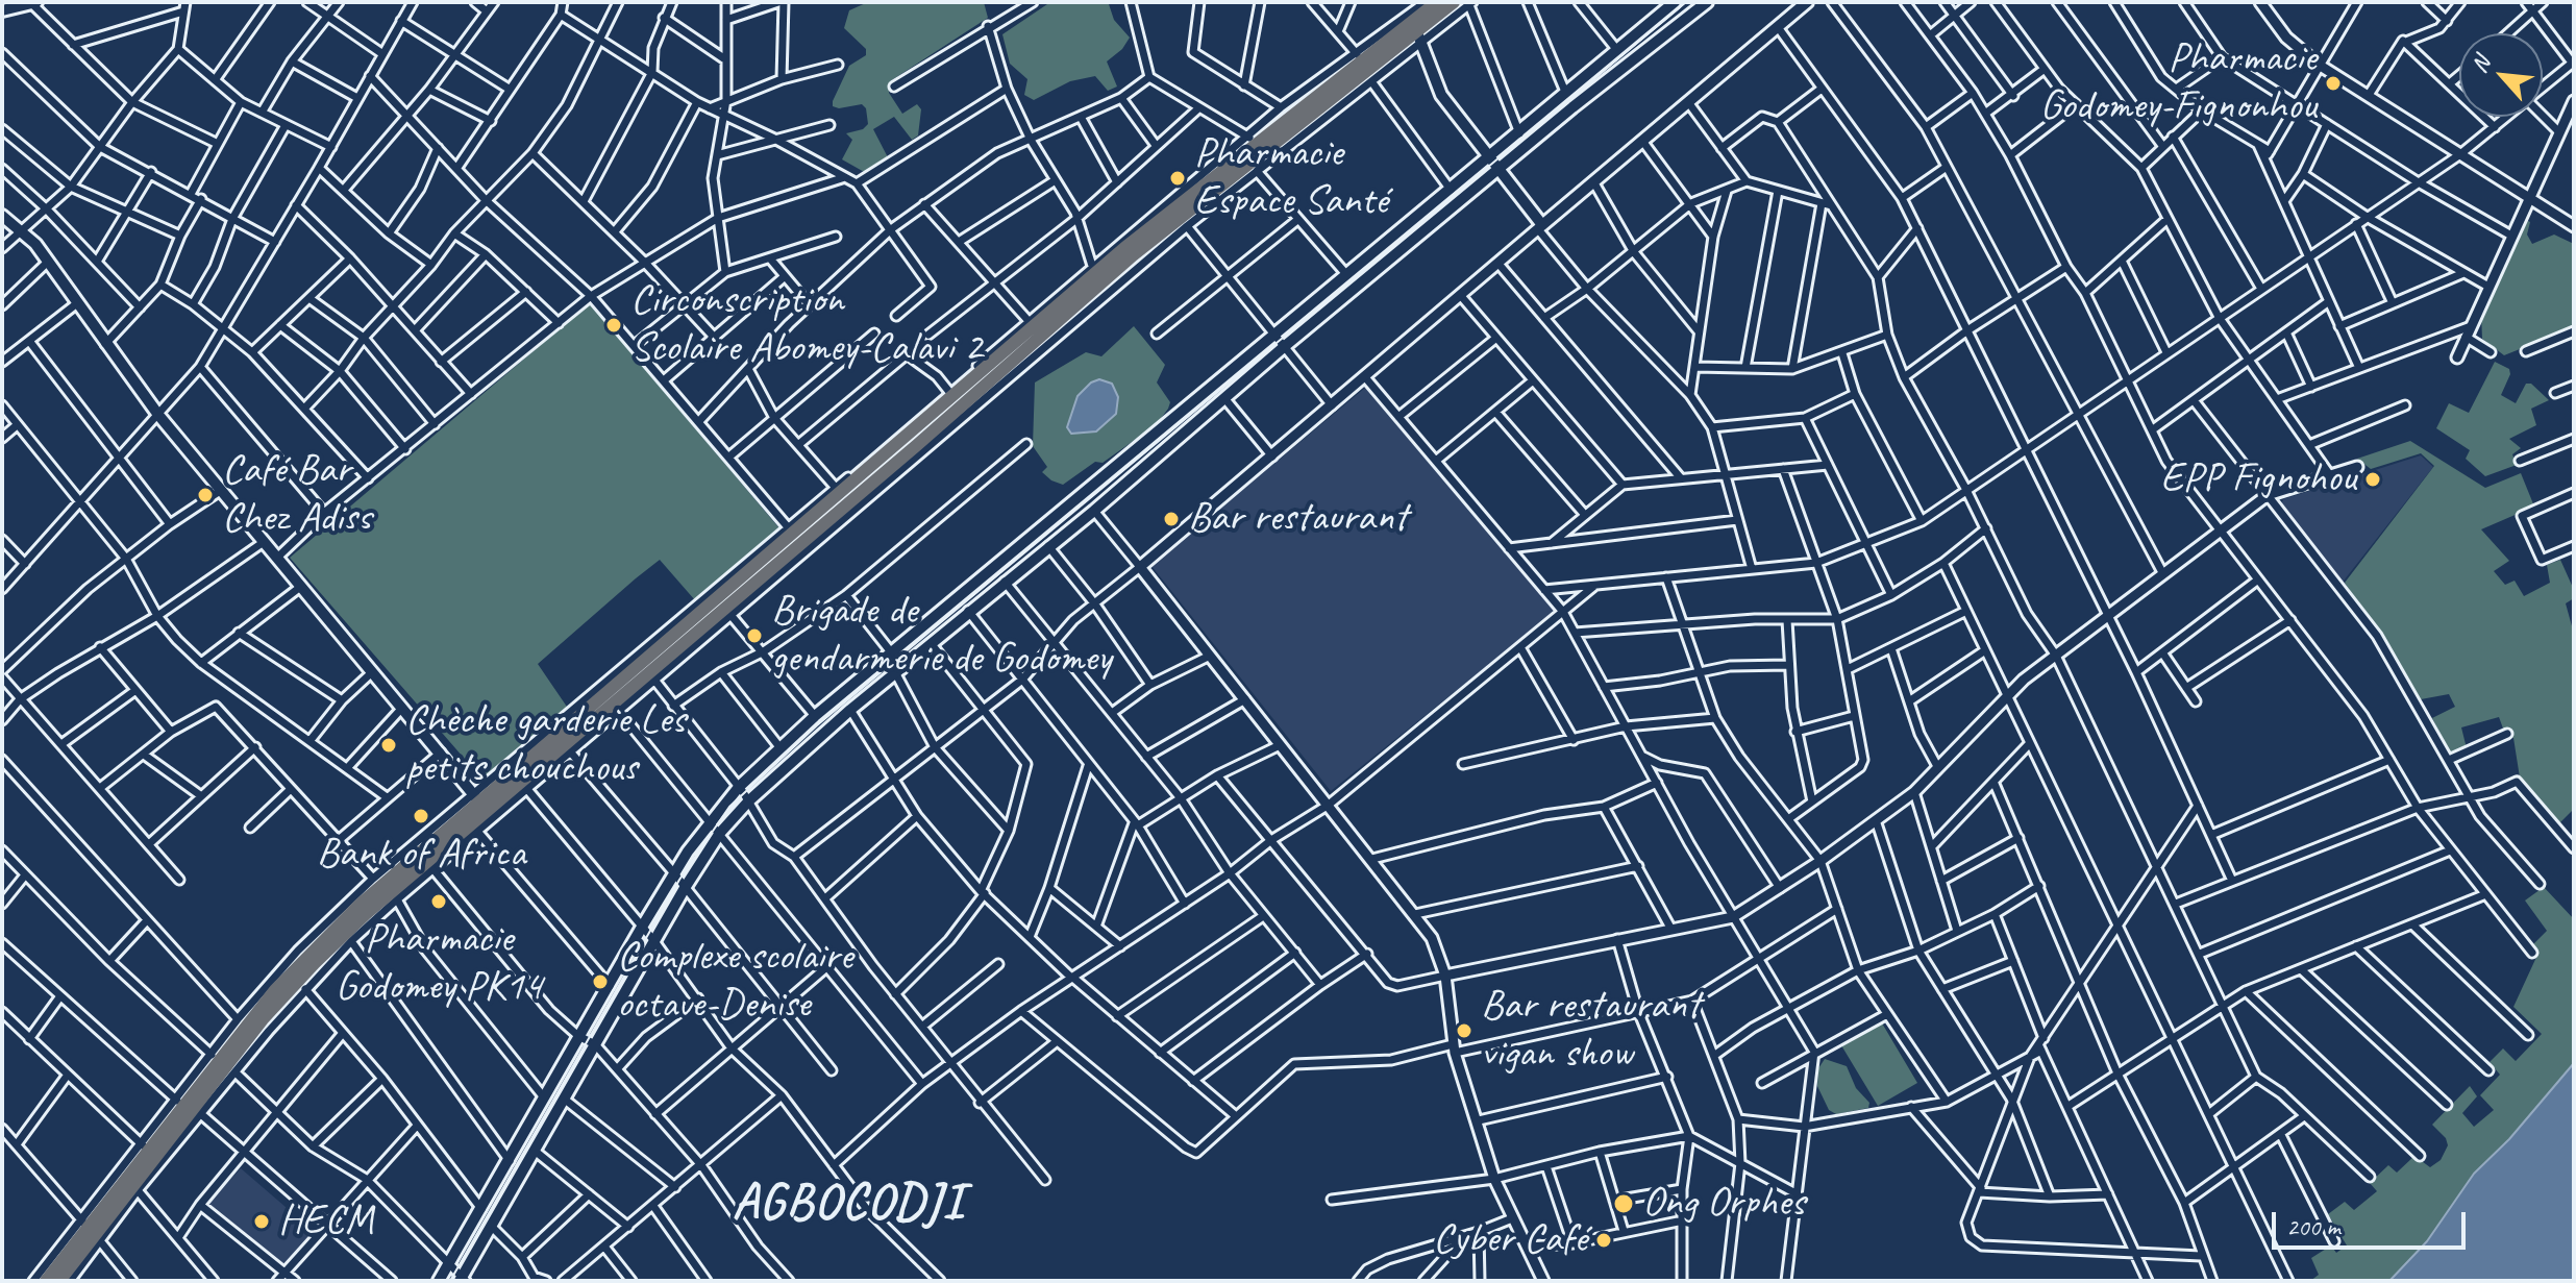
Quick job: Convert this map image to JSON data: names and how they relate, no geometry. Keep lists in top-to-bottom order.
{
  "districts": ["AGBOCODJI"],
  "places": [
    "Pharmacie Godomey-Fignonhou",
    "Pharmacie Espace Santé",
    "Circonscription Scolaire Abomey-Calavi 2",
    "EPP Fignohou",
    "Café Bar Chez Adiss",
    "Bar restaurant",
    "Brigade de gendarmerie de Godomey",
    "Chèche garderie Les petits chouchous",
    "Bank of Africa",
    "Pharmacie Godomey PK14",
    "Complexe scolaire octave-Denise",
    "Bar restaurant vigan show",
    "Ong Orphes",
    "HECM",
    "Cyber Café"
  ],
  "scale_bar": "200 m",
  "north": "top left"
}
